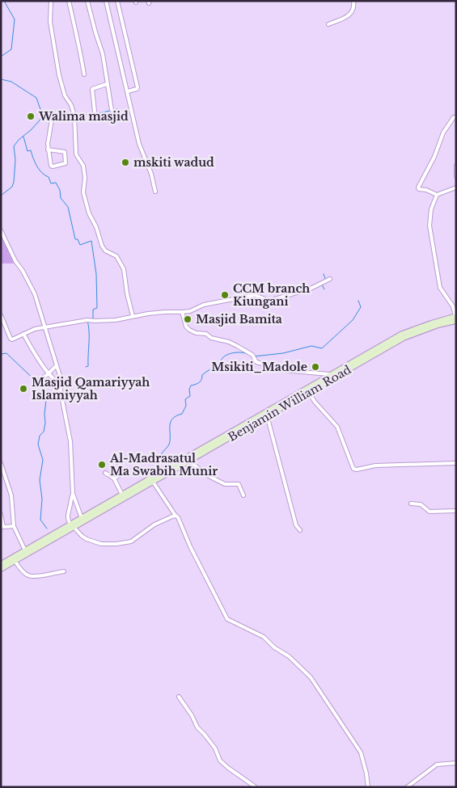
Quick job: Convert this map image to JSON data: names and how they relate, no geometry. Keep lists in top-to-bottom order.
{
  "streets": {
    "main road": ["Benjamin William Road"]
  },
  "places": [
    "Walima masjid",
    "mskiti wadud",
    "CCM branch Kiungani",
    "Masjid Bamita",
    "Msikiti_Madole",
    "Masjid Qamariyyah Islamiyyah",
    "Al-Madrasatul Ma Swabih Munir"
  ]
}
